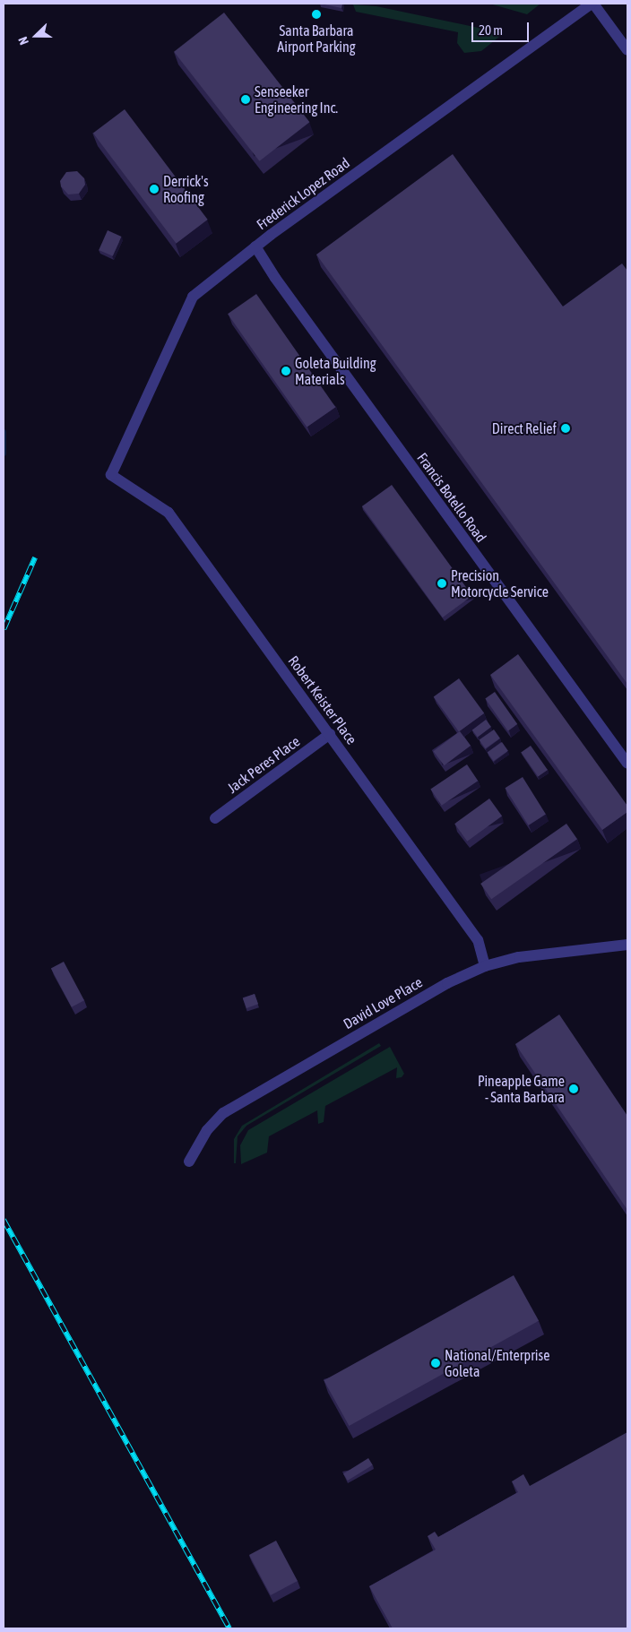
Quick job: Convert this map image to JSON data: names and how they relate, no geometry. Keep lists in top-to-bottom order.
{
  "streets": {
    "street": [
      "Frederick Lopez Road",
      "Francis Botello Road",
      "Robert Keister Place",
      "Jack Peres Place",
      "David Love Place"
    ]
  },
  "crossings": [
    ["Frederick Lopez Road", "Francis Botello Road"],
    ["Frederick Lopez Road", "Robert Keister Place"],
    ["Robert Keister Place", "Jack Peres Place"],
    ["Robert Keister Place", "David Love Place"]
  ],
  "places": [
    "Santa Barbara Airport Parking",
    "Senseeker Engineering Inc.",
    "Derrick's Roofing",
    "Goleta Building Materials",
    "Direct Relief",
    "Precision Motorcycle Service",
    "Pineapple Game - Santa Barbara",
    "National/Enterprise Goleta"
  ],
  "scale_bar": "20 m",
  "north": "left"
}
